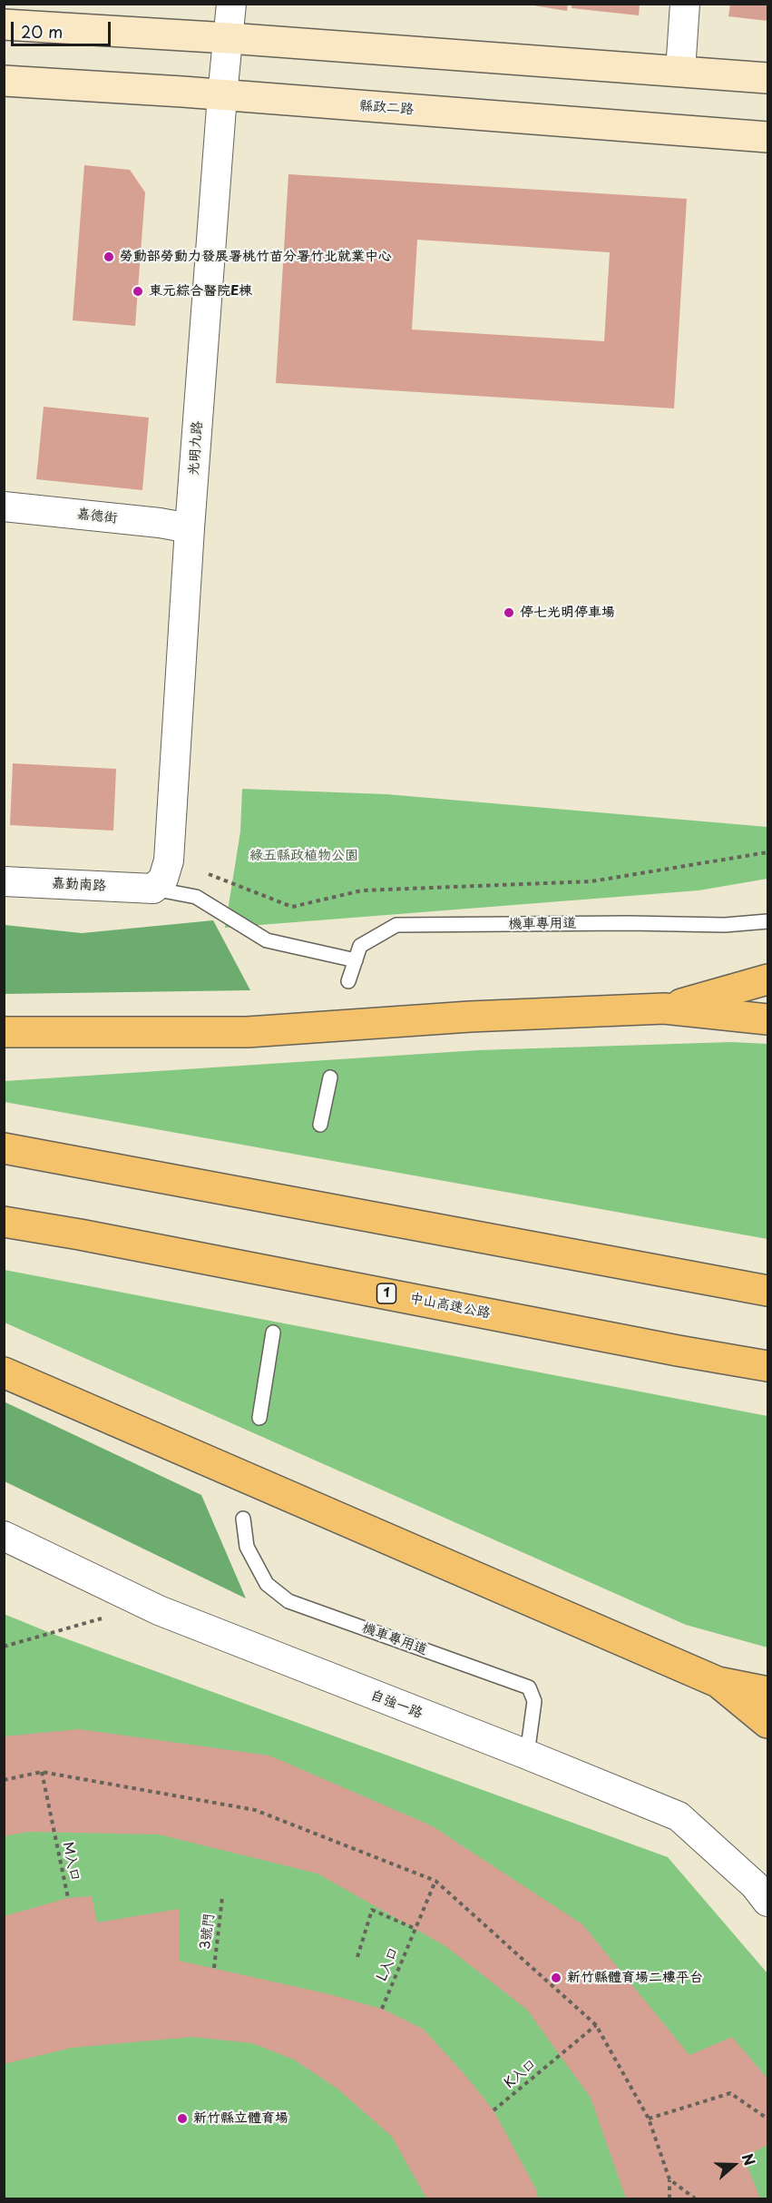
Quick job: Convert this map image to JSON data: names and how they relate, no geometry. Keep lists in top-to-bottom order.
{
  "streets": {
    "highway": ["1", "中山高速公路"],
    "street": [
      "縣政二路",
      "光明九路",
      "嘉德街",
      "嘉勤南路",
      "自強一路"
    ],
    "lane": ["機車專用道"],
    "path": [
      "M入口",
      "3號門",
      "L入口",
      "K入口"
    ]
  },
  "crossings": [
    ["縣政二路", "光明九路"],
    ["光明九路", "嘉德街"],
    ["光明九路", "嘉勤南路"],
    ["機車專用道", "自強一路"]
  ],
  "parks": ["綠五縣政植物公園"],
  "places": [
    "勞動部勞動力發展署桃竹苗分署竹北就業中心",
    "東元綜合醫院E棟",
    "停七光明停車場",
    "新竹縣體育場二樓平台",
    "新竹縣立體育場"
  ],
  "scale_bar": "20 m",
  "north": "right"
}
